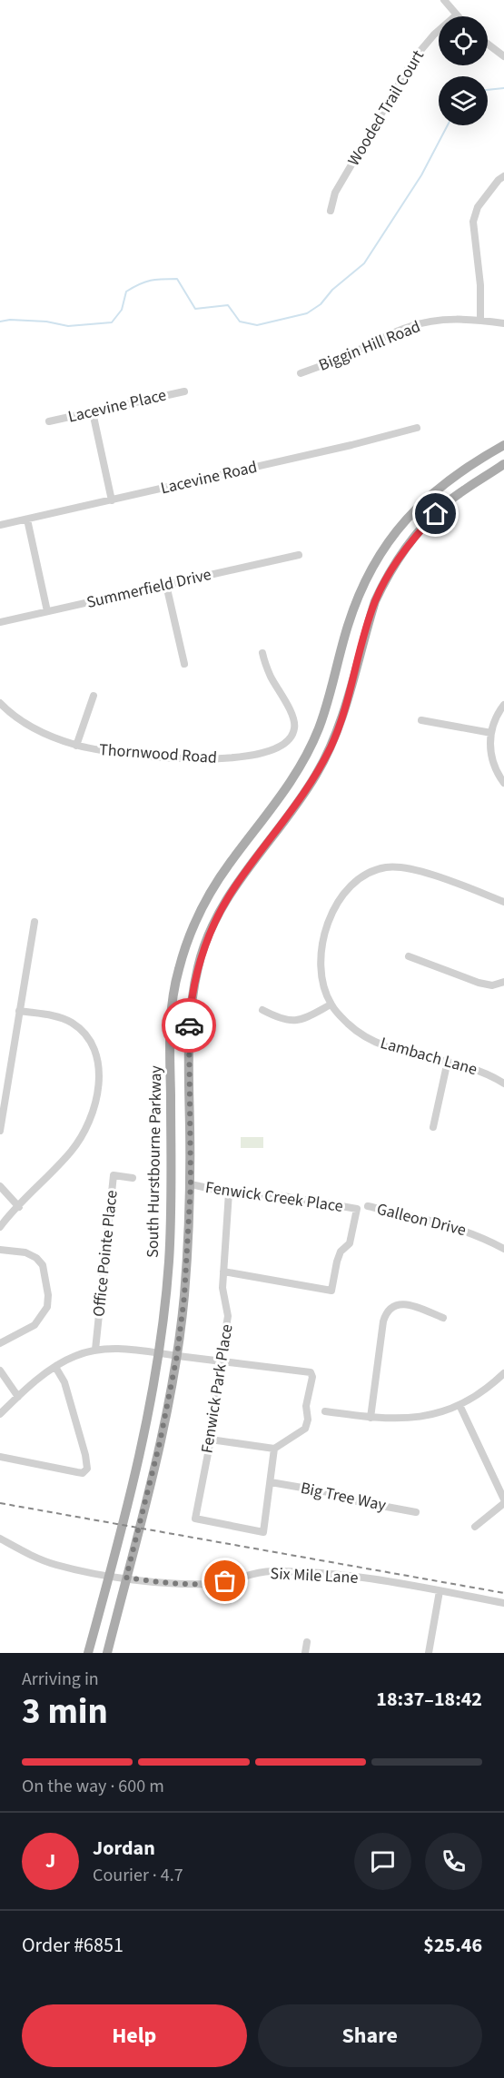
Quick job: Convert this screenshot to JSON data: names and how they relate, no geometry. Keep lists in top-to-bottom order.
{
  "streets": {
    "main road": ["South Hurstbourne Parkway"],
    "street": [
      "Wooded Trail Court",
      "Biggin Hill Road",
      "Lacevine Place",
      "Lacevine Road",
      "Summerfield Drive",
      "Thornwood Road",
      "Lambach Lane",
      "Fenwick Creek Place",
      "Galleon Drive",
      "Office Pointe Place",
      "Fenwick Park Place",
      "Big Tree Way",
      "Six Mile Lane"
    ]
  },
  "crossings": [
    ["South Hurstbourne Parkway", "Fenwick Creek Place"],
    ["South Hurstbourne Parkway", "Six Mile Lane"],
    ["Fenwick Creek Place", "Fenwick Park Place"],
    ["Fenwick Park Place", "Big Tree Way"]
  ],
  "page": {
    "heading": ["3 min", "Arriving in", "18:37–18:42"],
    "panel": [
      "Jordan",
      "Courier · 4.7",
      "Order #6851",
      "$25.46"
    ],
    "bar": "On the way · 600 m",
    "round": "J",
    "buttons": ["Help", "Share"]
  }
}
